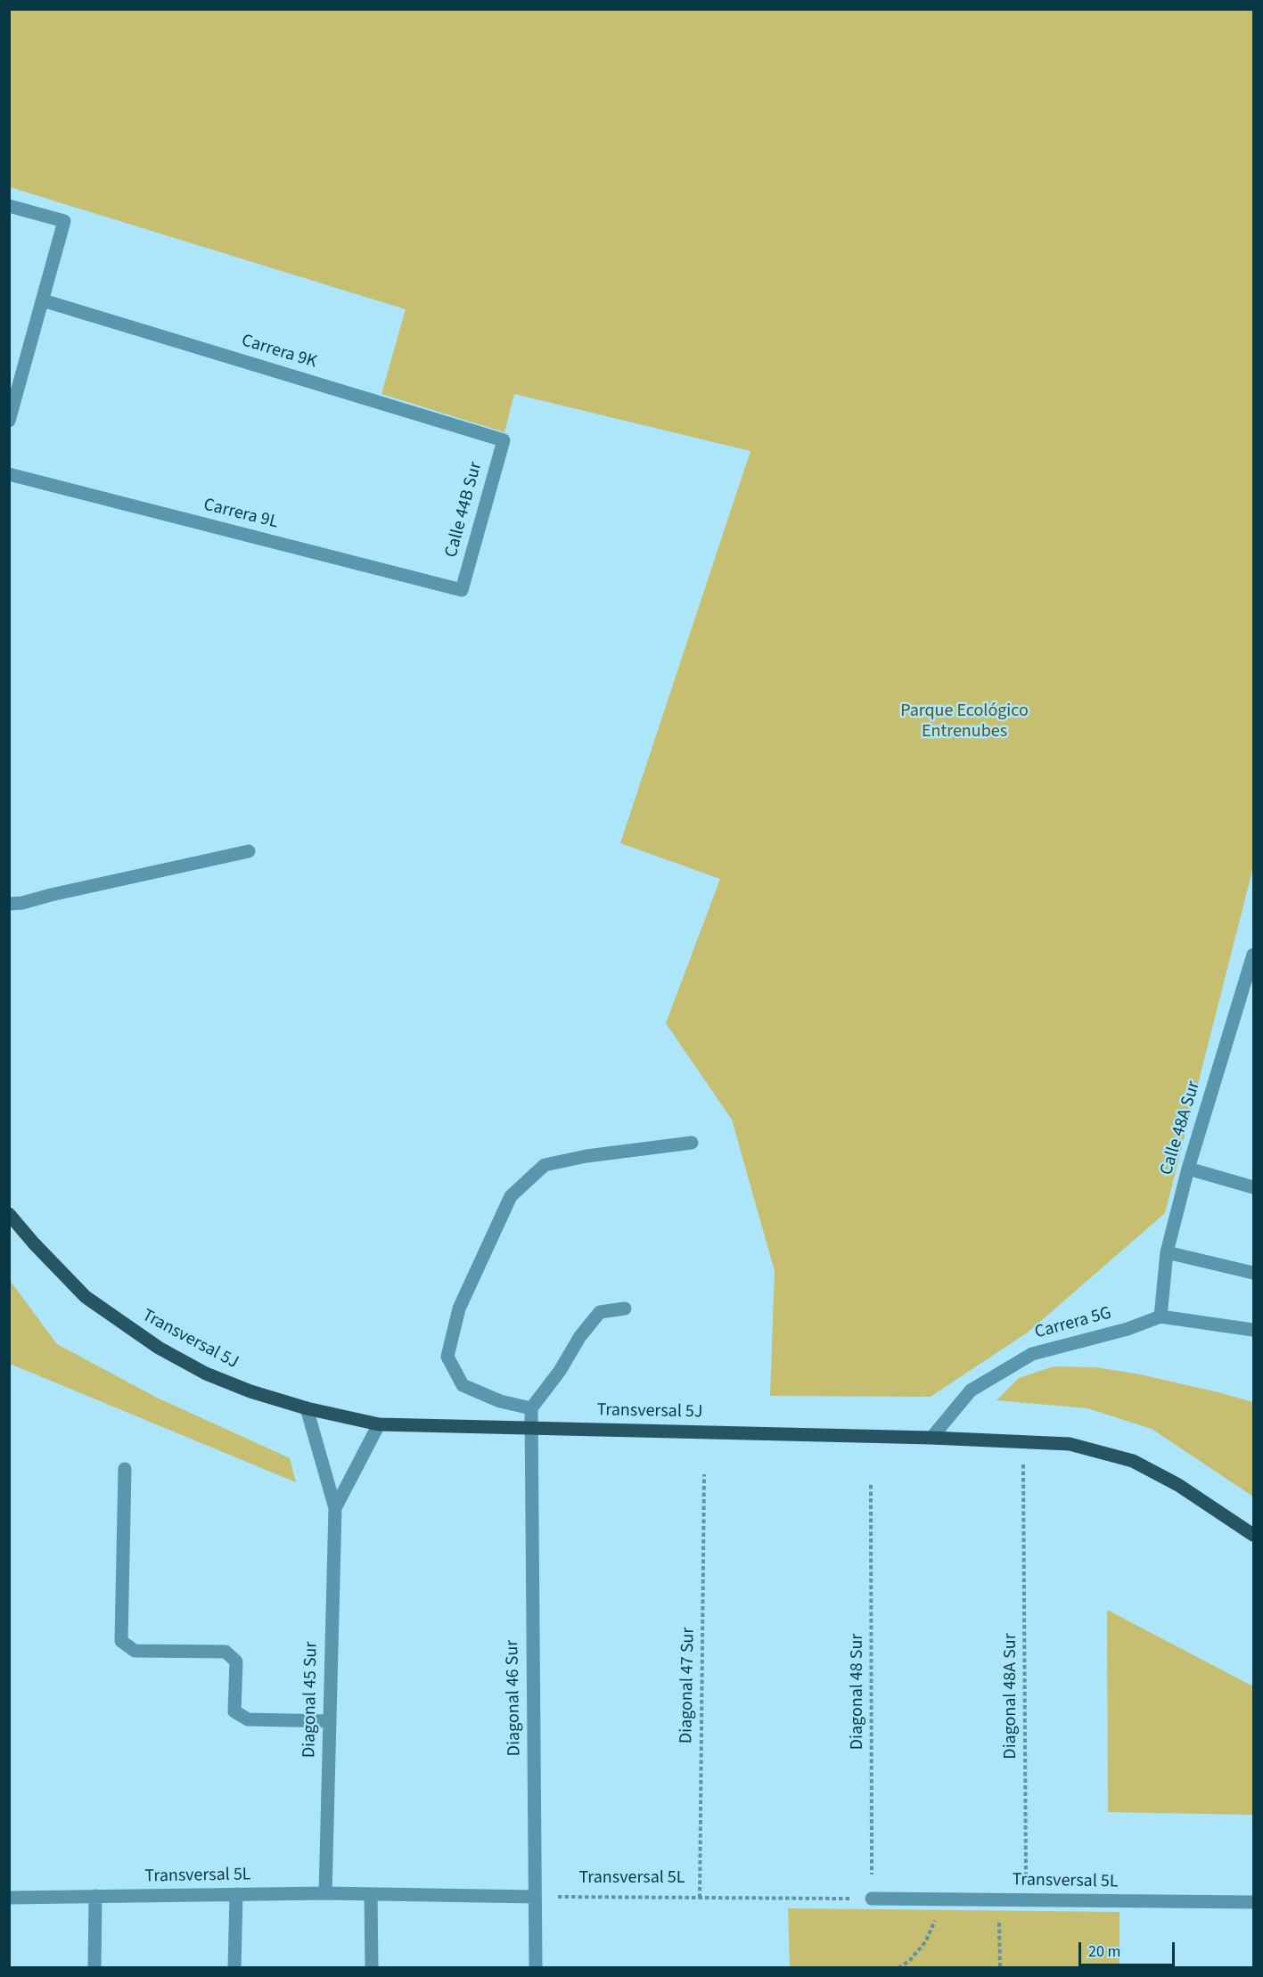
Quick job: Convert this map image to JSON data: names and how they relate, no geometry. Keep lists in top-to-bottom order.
{
  "streets": {
    "main road": ["Transversal 5J"],
    "street": [
      "Carrera 9K",
      "Calle 44B Sur",
      "Carrera 9L",
      "Calle 48A Sur",
      "Carrera 5G",
      "Diagonal 46 Sur",
      "Diagonal 45 Sur",
      "Transversal 5L"
    ],
    "path": ["Diagonal 47 Sur", "Diagonal 48 Sur", "Diagonal 48A Sur"]
  },
  "crossings": [
    ["Carrera 9K", "Calle 44B Sur"],
    ["Calle 44B Sur", "Carrera 9L"],
    ["Calle 48A Sur", "Carrera 5G"],
    ["Carrera 5G", "Transversal 5J"],
    ["Transversal 5J", "Diagonal 46 Sur"],
    ["Diagonal 47 Sur", "Transversal 5L"],
    ["Diagonal 48 Sur", "Transversal 5L"],
    ["Diagonal 48A Sur", "Transversal 5L"],
    ["Diagonal 46 Sur", "Transversal 5L"],
    ["Diagonal 45 Sur", "Transversal 5L"]
  ],
  "parks": ["Parque Ecológico Entrenubes"],
  "scale_bar": "20 m"
}
